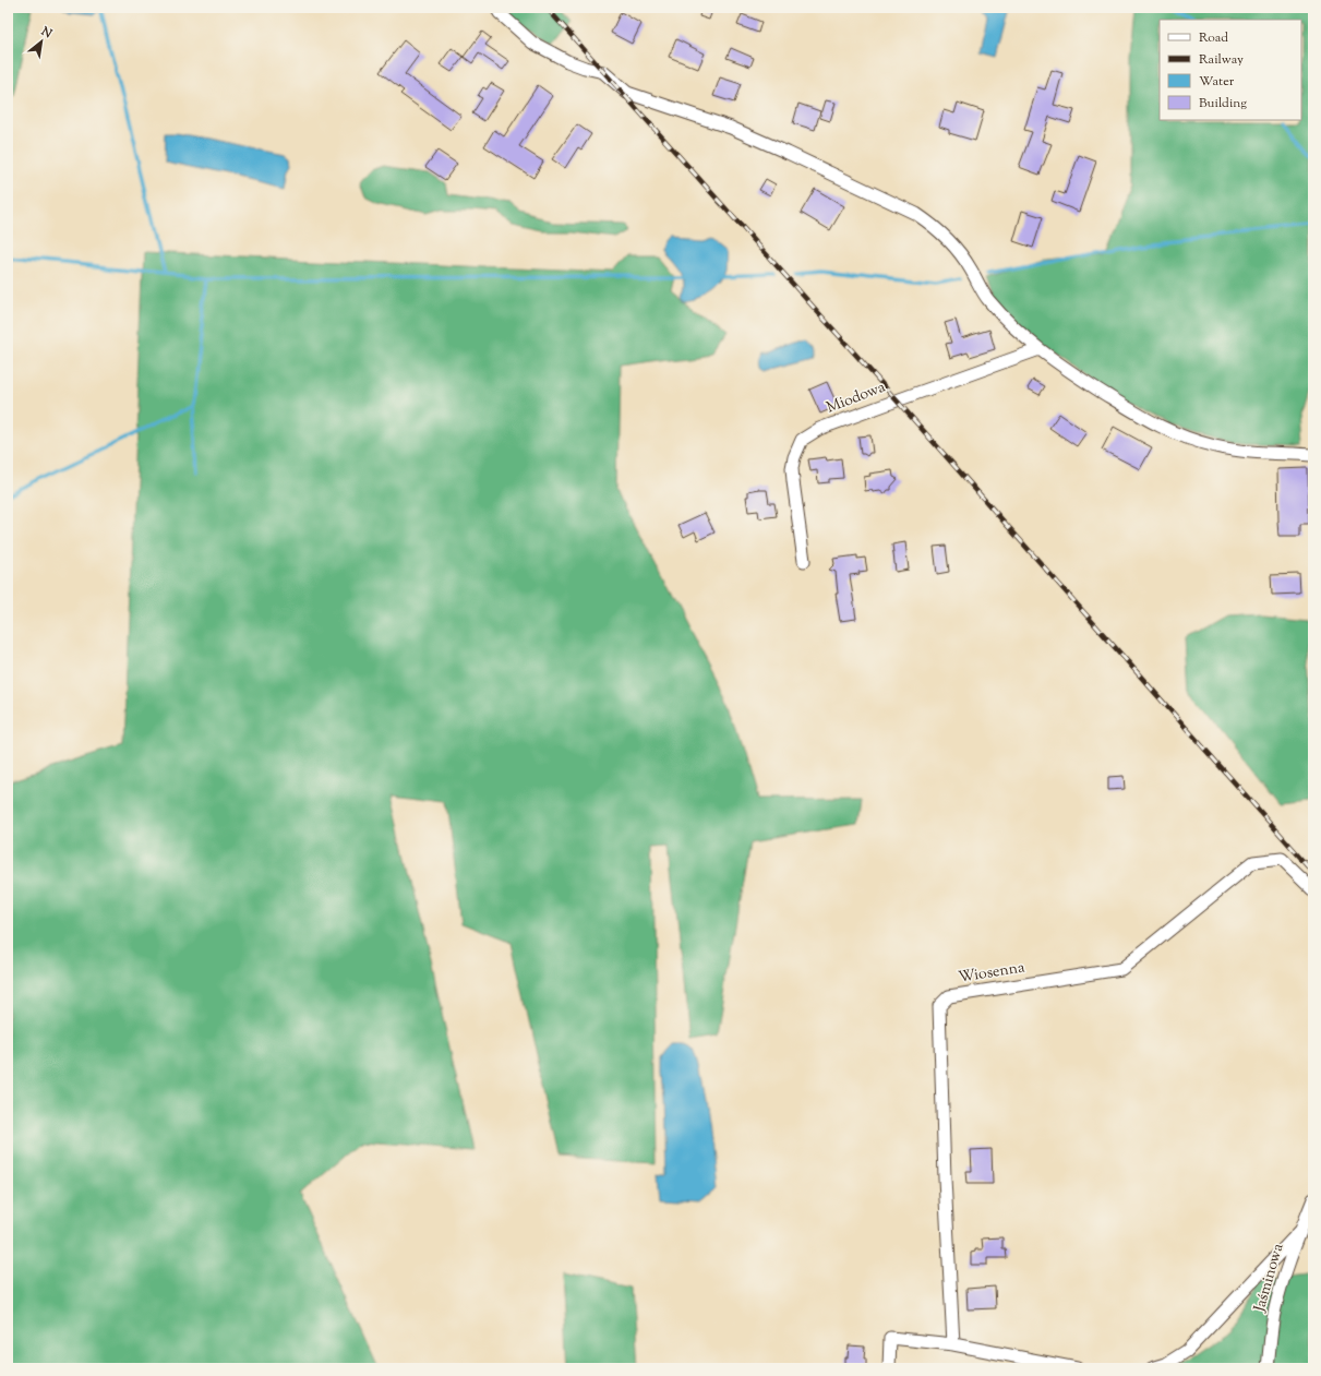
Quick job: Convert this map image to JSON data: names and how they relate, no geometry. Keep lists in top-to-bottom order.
{
  "streets": {
    "street": ["Miodowa", "Wiosenna", "Jaśminowa"]
  },
  "legend": [
    "Road",
    "Railway",
    "Water",
    "Building"
  ],
  "north": "top right"
}
